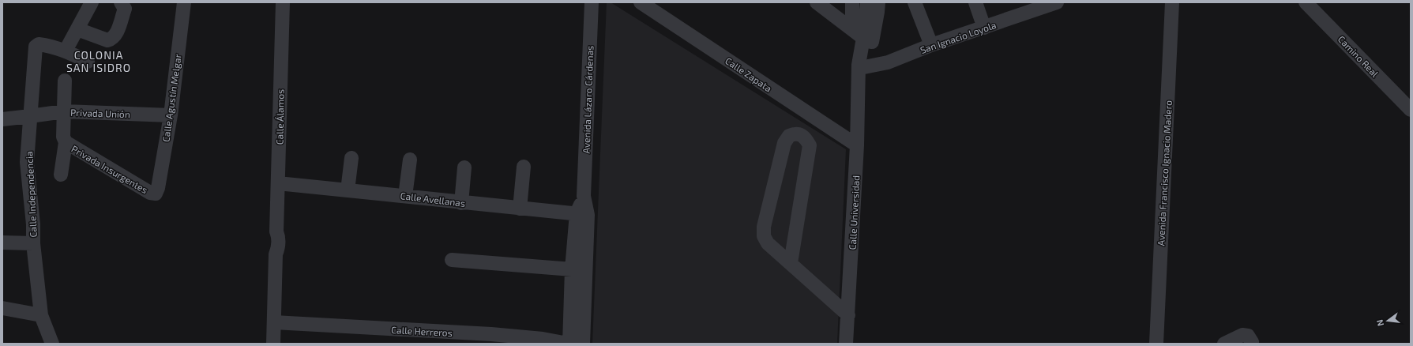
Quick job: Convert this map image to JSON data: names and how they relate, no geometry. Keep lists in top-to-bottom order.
{
  "streets": {
    "street": [
      "San Ignacio Loyola",
      "Camino Real",
      "Calle Zapata",
      "Calle Agustín Melgar",
      "Avenida Lázaro Cárdenas",
      "Privada Unión",
      "Calle Álamos",
      "Privada Insurgentes",
      "Avenida Francisco Ignacio Madero",
      "Calle Independencia",
      "Calle Avellanas",
      "Calle Universidad",
      "Calle Herreros"
    ]
  },
  "crossings": [
    ["San Ignacio Loyola", "Calle Universidad"],
    ["Calle Zapata", "Calle Universidad"],
    ["Calle Agustín Melgar", "Privada Unión"],
    ["Calle Agustín Melgar", "Privada Insurgentes"],
    ["Avenida Lázaro Cárdenas", "Calle Avellanas"],
    ["Avenida Lázaro Cárdenas", "Calle Herreros"],
    ["Privada Unión", "Calle Independencia"],
    ["Calle Álamos", "Calle Avellanas"],
    ["Calle Álamos", "Calle Herreros"]
  ],
  "districts": ["COLONIA SAN ISIDRO"],
  "north": "left"
}
